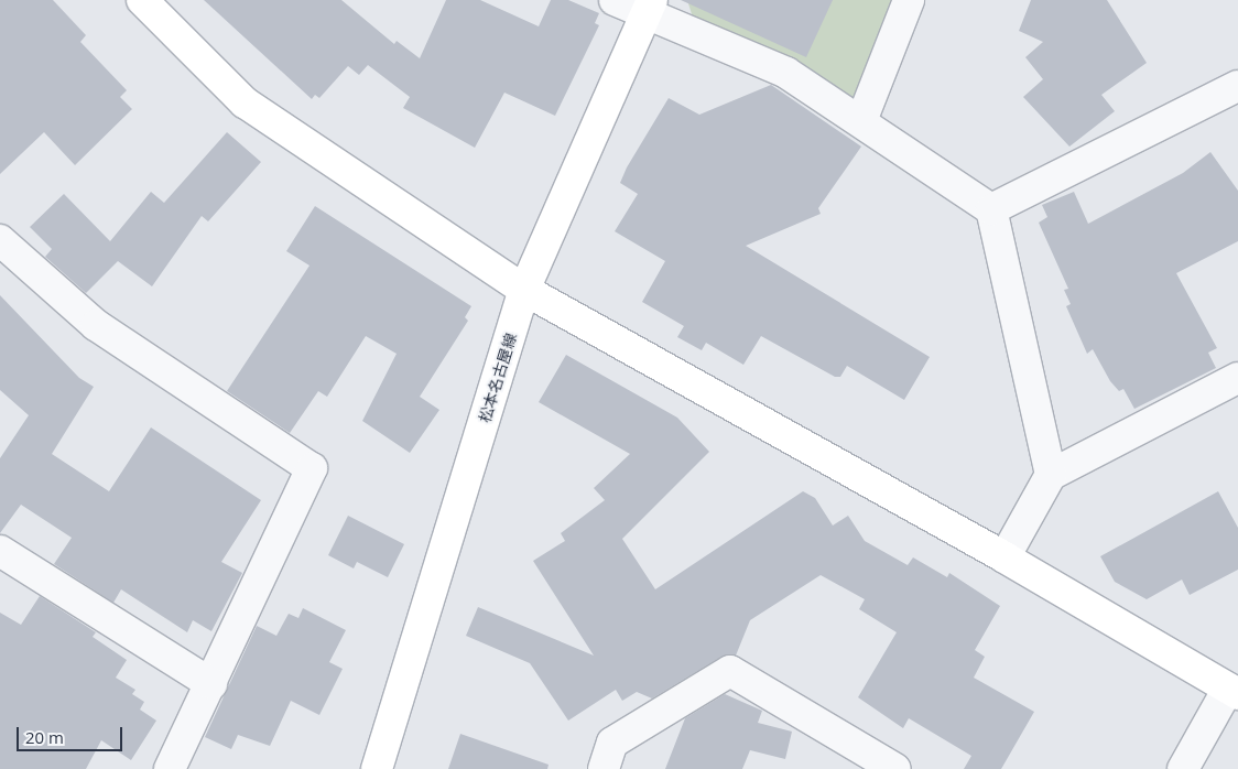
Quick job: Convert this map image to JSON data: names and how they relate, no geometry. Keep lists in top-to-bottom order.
{
  "streets": {
    "street": ["松本名古屋線"]
  },
  "scale_bar": "20 m"
}
